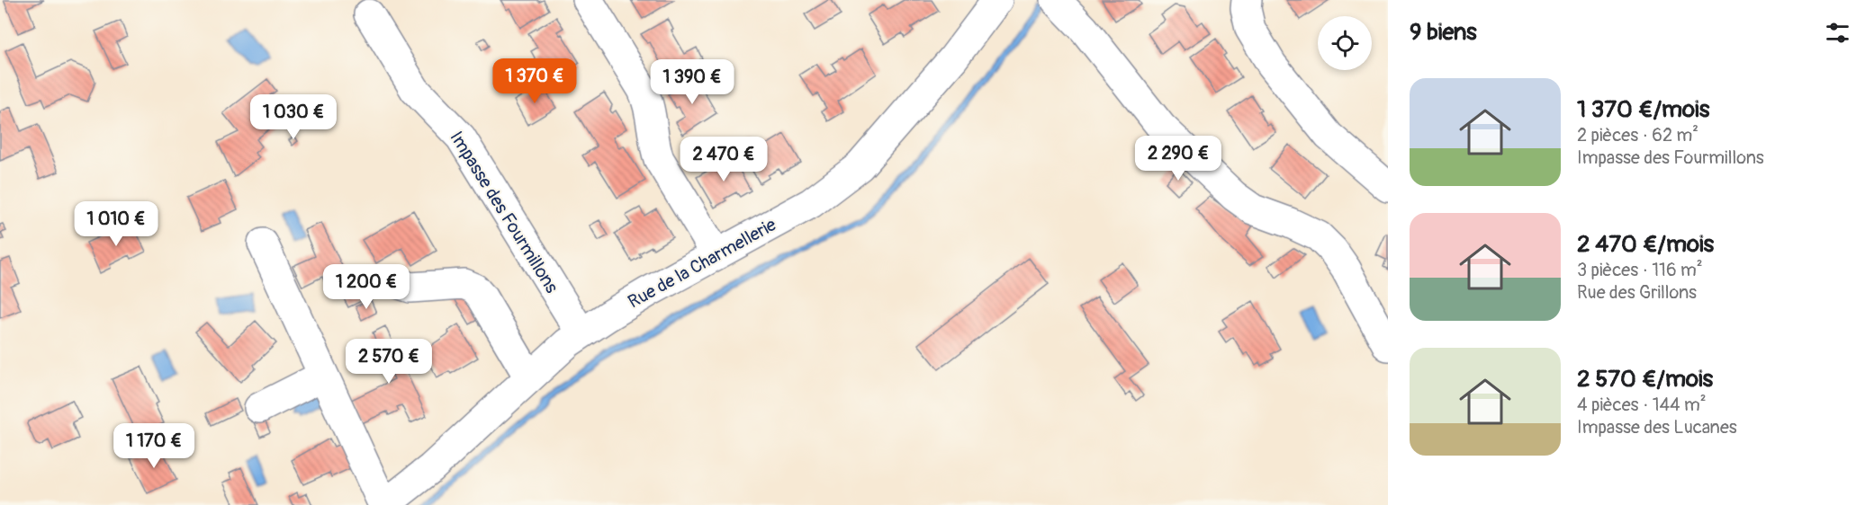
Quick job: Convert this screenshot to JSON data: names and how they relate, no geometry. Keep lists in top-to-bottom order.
{
  "streets": {
    "street": ["Impasse des Fourmillons", "Rue de la Charmellerie"]
  },
  "crossings": [
    ["Impasse des Fourmillons", "Rue de la Charmellerie"]
  ],
  "page": {
    "heading": "9 biens",
    "price": [
      "1 370 €",
      "1 390 €",
      "1 030 €",
      "2 290 €",
      "2 470 €",
      "1 010 €",
      "1 200 €",
      "2 570 €",
      "1 170 €"
    ],
    "list": [
      {
        "name": "1 370 €/mois",
        "note": "2 pièces · 62 m² · Impasse des Fourmillons"
      },
      {
        "name": "2 470 €/mois",
        "note": "3 pièces · 116 m² · Rue des Grillons"
      },
      {
        "name": "2 570 €/mois",
        "note": "4 pièces · 144 m² · Impasse des Lucanes"
      }
    ]
  }
}
